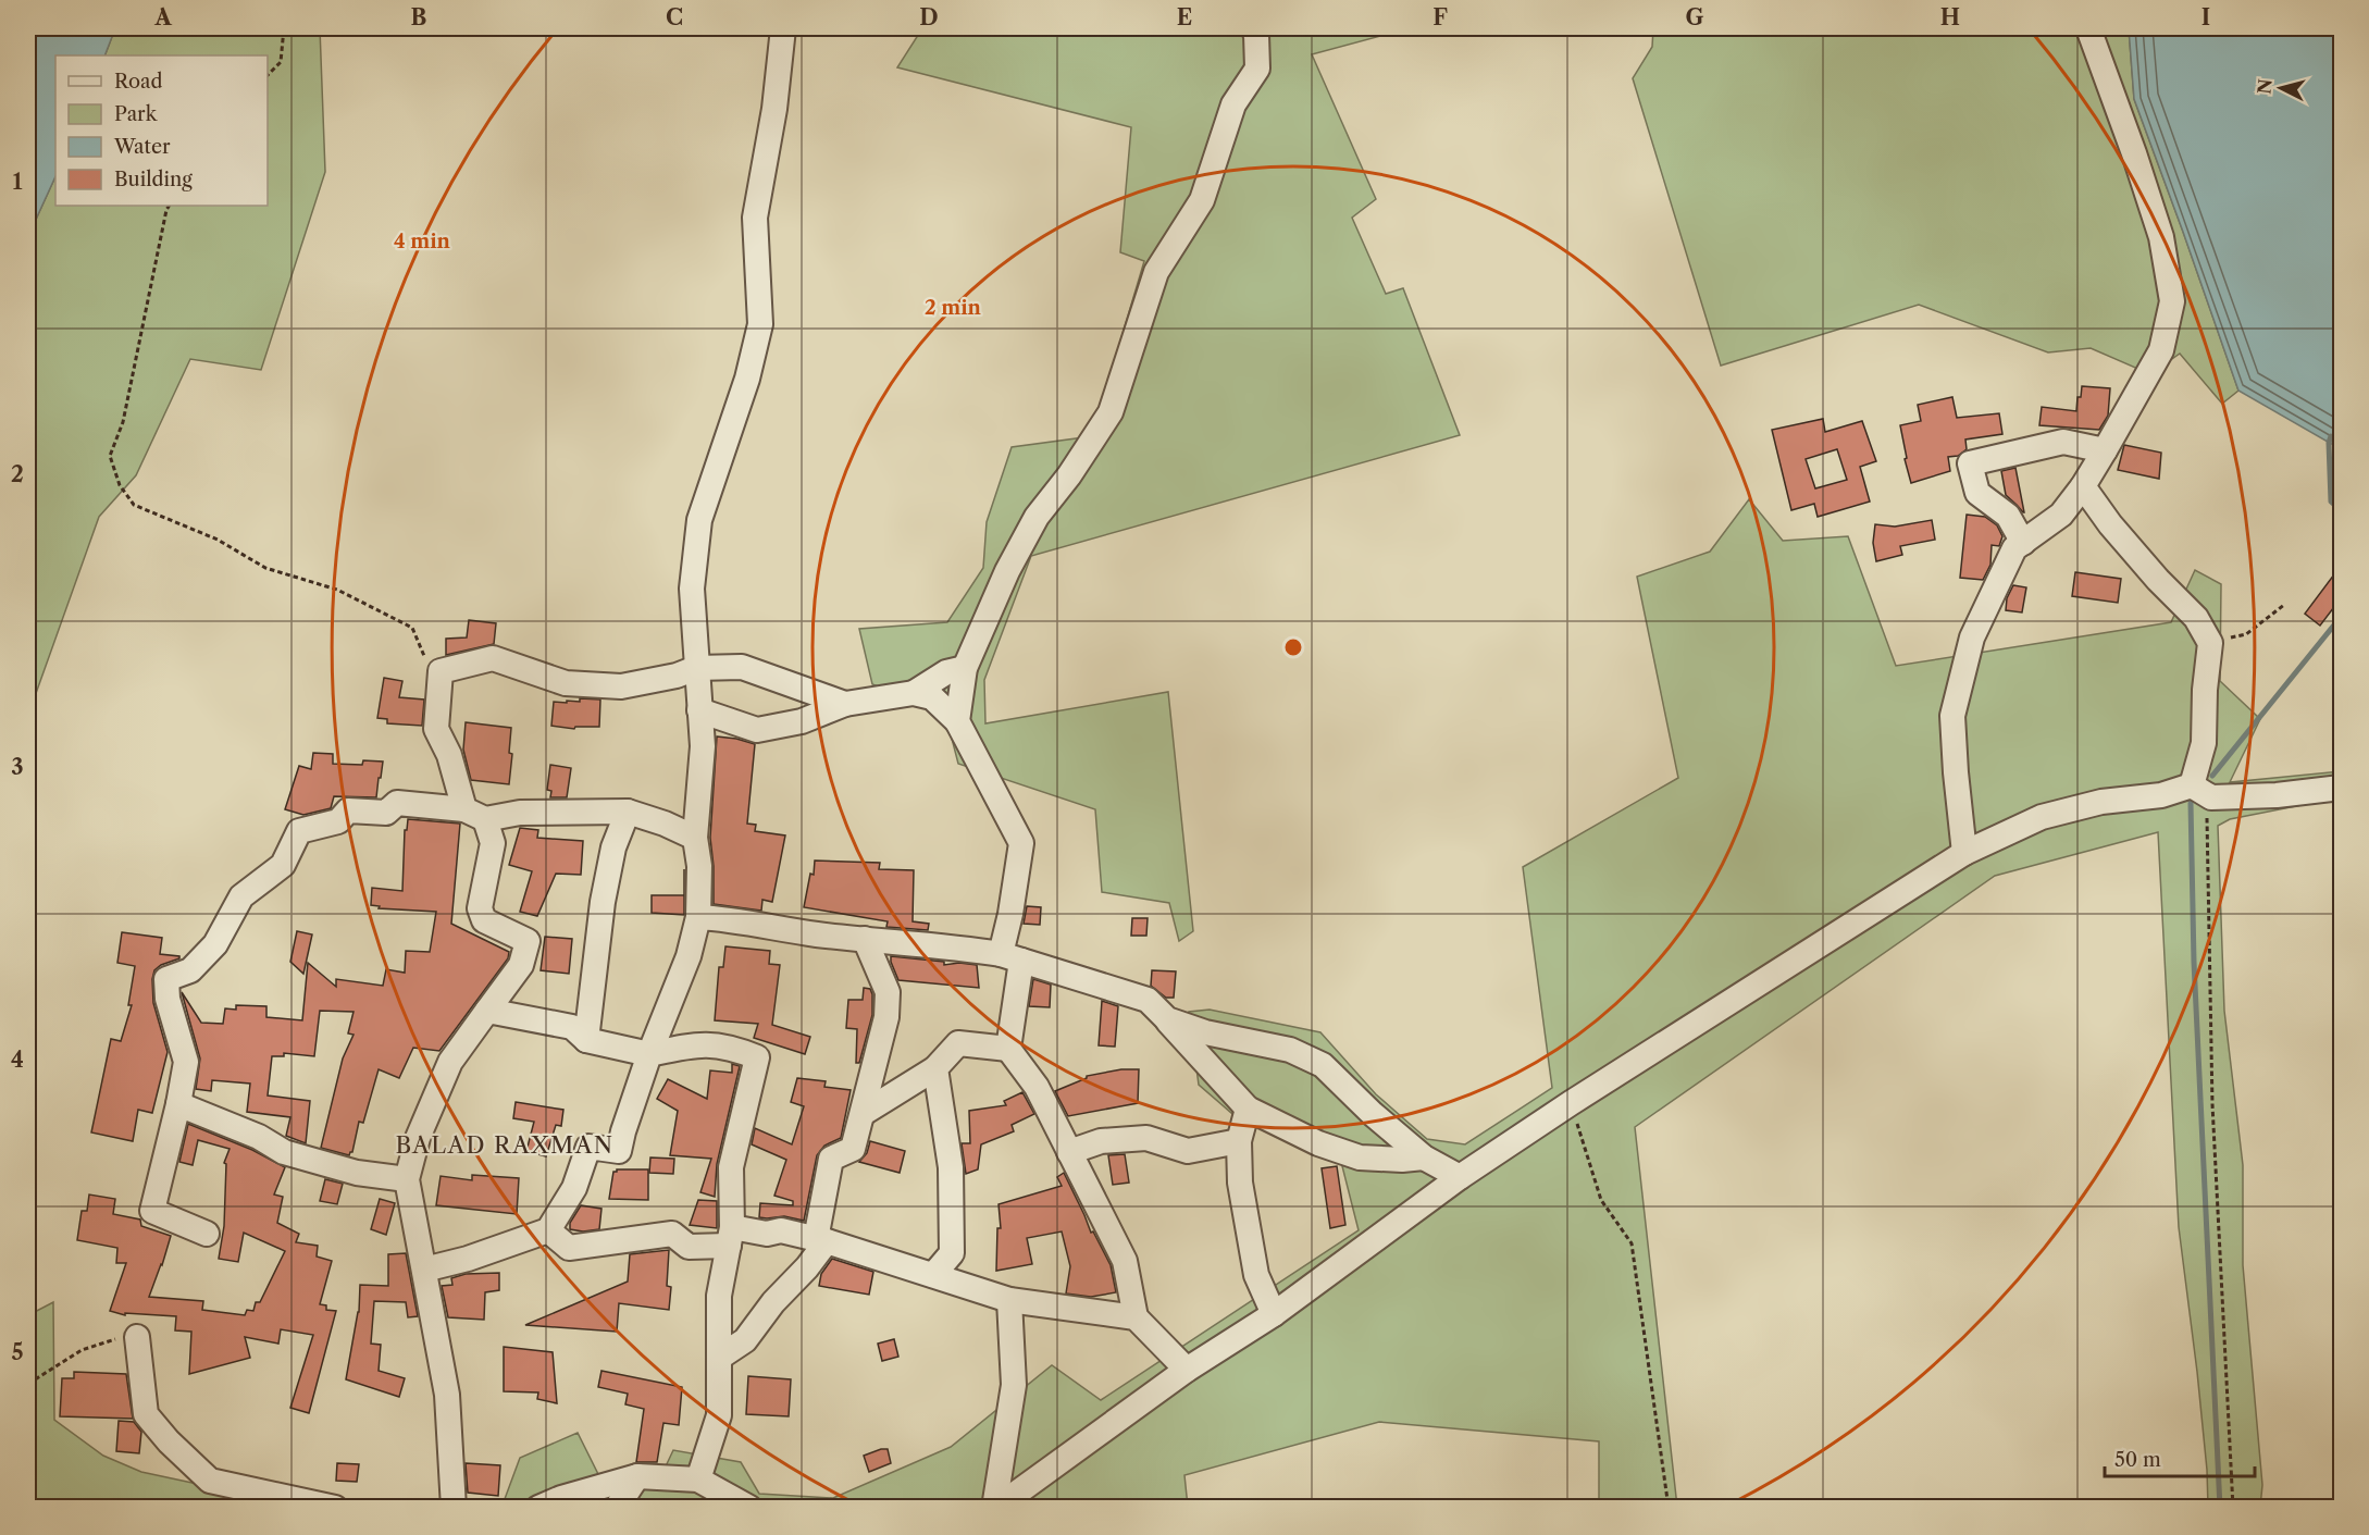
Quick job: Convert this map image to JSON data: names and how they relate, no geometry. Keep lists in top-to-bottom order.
{
  "districts": ["BALAD RAXMAN"],
  "legend": [
    "Road",
    "Park",
    "Water",
    "Building"
  ],
  "scale_bar": "50 m",
  "north": "left",
  "grid": {
    "columns": [
      "A",
      "B",
      "C",
      "D",
      "E",
      "F",
      "G",
      "H",
      "I"
    ],
    "rows": [
      "1",
      "2",
      "3",
      "4",
      "5"
    ]
  },
  "rings": ["4 min", "2 min"]
}
